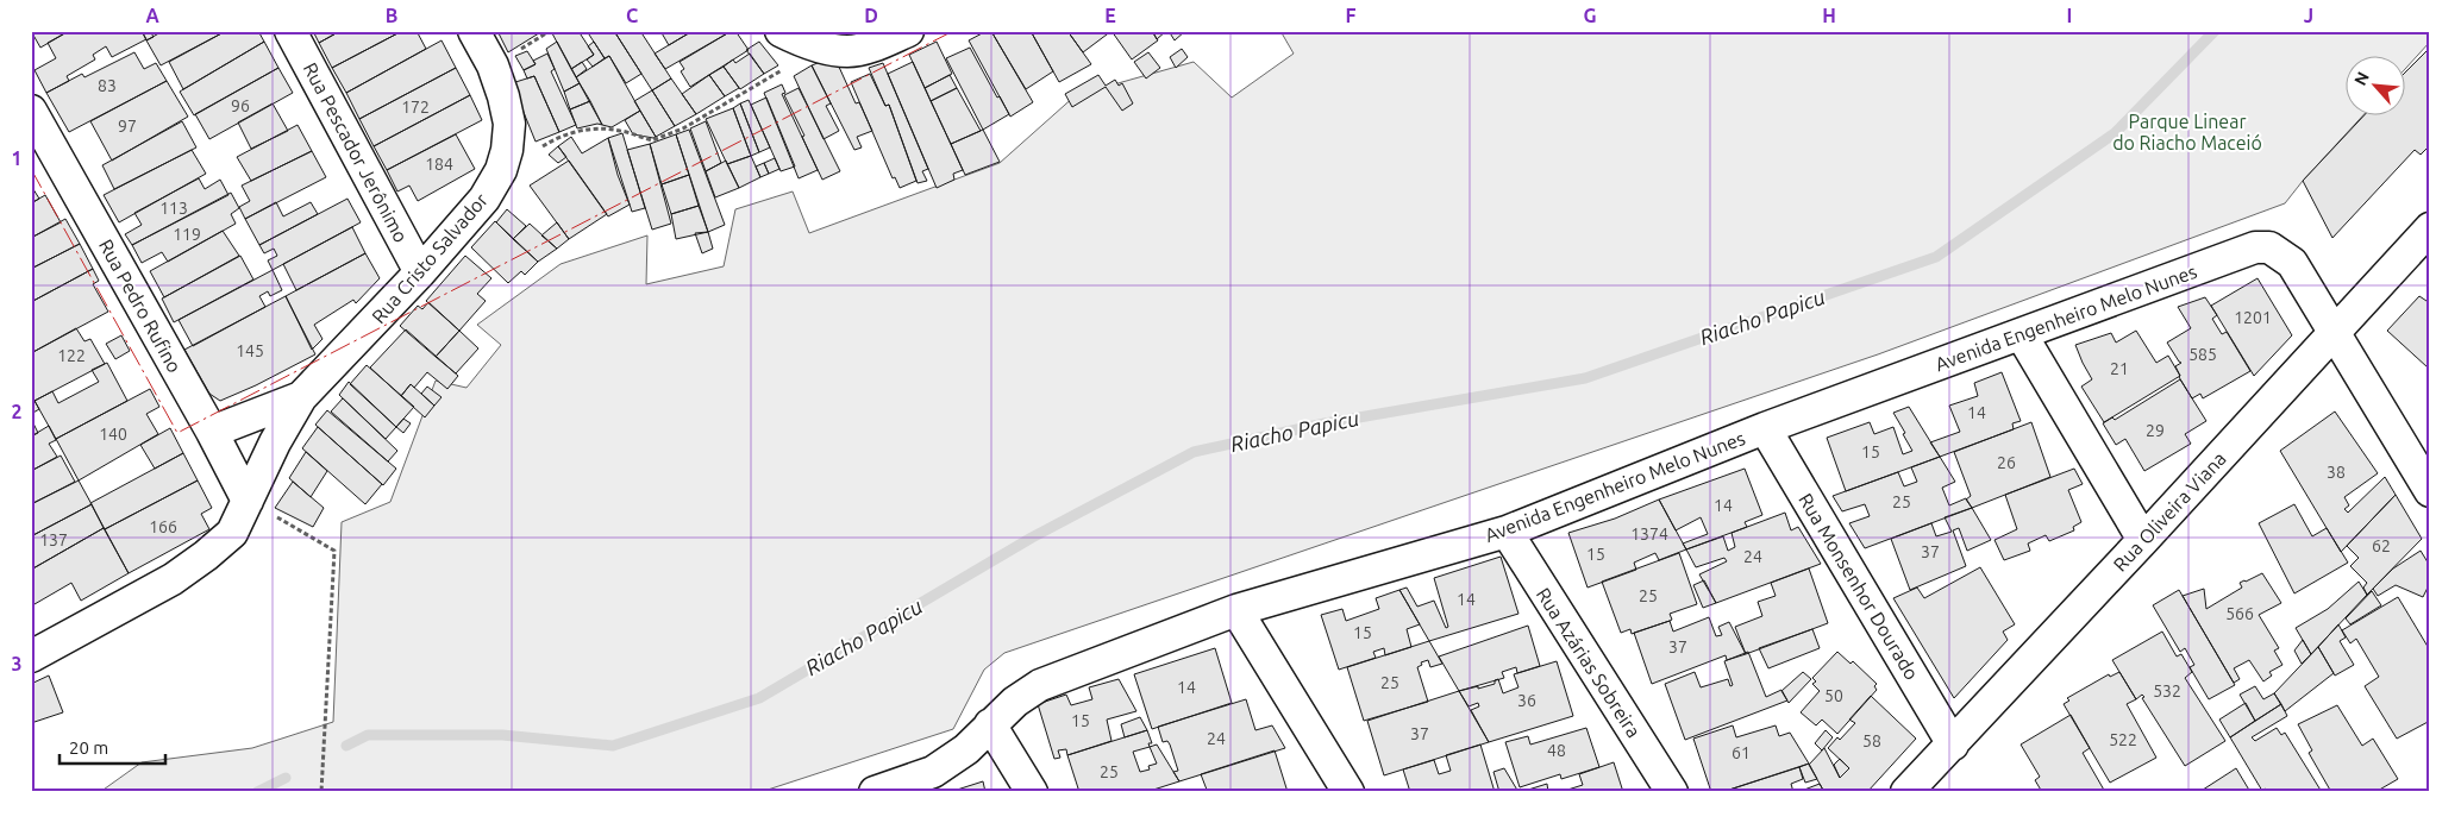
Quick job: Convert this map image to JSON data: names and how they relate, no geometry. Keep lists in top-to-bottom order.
{
  "streets": {
    "street": [
      "Rua Pescador Jerônimo",
      "Rua Cristo Salvador",
      "Rua Pedro Rufino",
      "Avenida Engenheiro Melo Nunes",
      "Rua Oliveira Viana",
      "Rua Monsenhor Dourado",
      "Rua Azárias Sobreira"
    ]
  },
  "crossings": [
    ["Rua Pescador Jerônimo", "Rua Cristo Salvador"],
    ["Rua Cristo Salvador", "Rua Pedro Rufino"],
    ["Avenida Engenheiro Melo Nunes", "Rua Oliveira Viana"],
    ["Avenida Engenheiro Melo Nunes", "Rua Monsenhor Dourado"],
    ["Avenida Engenheiro Melo Nunes", "Rua Azárias Sobreira"],
    ["Rua Oliveira Viana", "Rua Monsenhor Dourado"]
  ],
  "water": ["Riacho Papicu"],
  "parks": ["Parque Linear do Riacho Maceió"],
  "house_numbers": [
    "83",
    "96",
    "172",
    "97",
    "184",
    "113",
    "119",
    "1201",
    "145",
    "585",
    "122",
    "21",
    "14",
    "29",
    "140",
    "15",
    "26",
    "38",
    "25",
    "14",
    "166",
    "1374",
    "137",
    "62",
    "37",
    "15",
    "24",
    "25",
    "14",
    "566",
    "15",
    "37",
    "25",
    "14",
    "532",
    "50",
    "36",
    "15",
    "37",
    "24",
    "522",
    "58",
    "48",
    "61",
    "25"
  ],
  "scale_bar": "20 m",
  "north": "top left",
  "grid": {
    "columns": [
      "A",
      "B",
      "C",
      "D",
      "E",
      "F",
      "G",
      "H",
      "I",
      "J"
    ],
    "rows": ["1", "2", "3"]
  }
}
